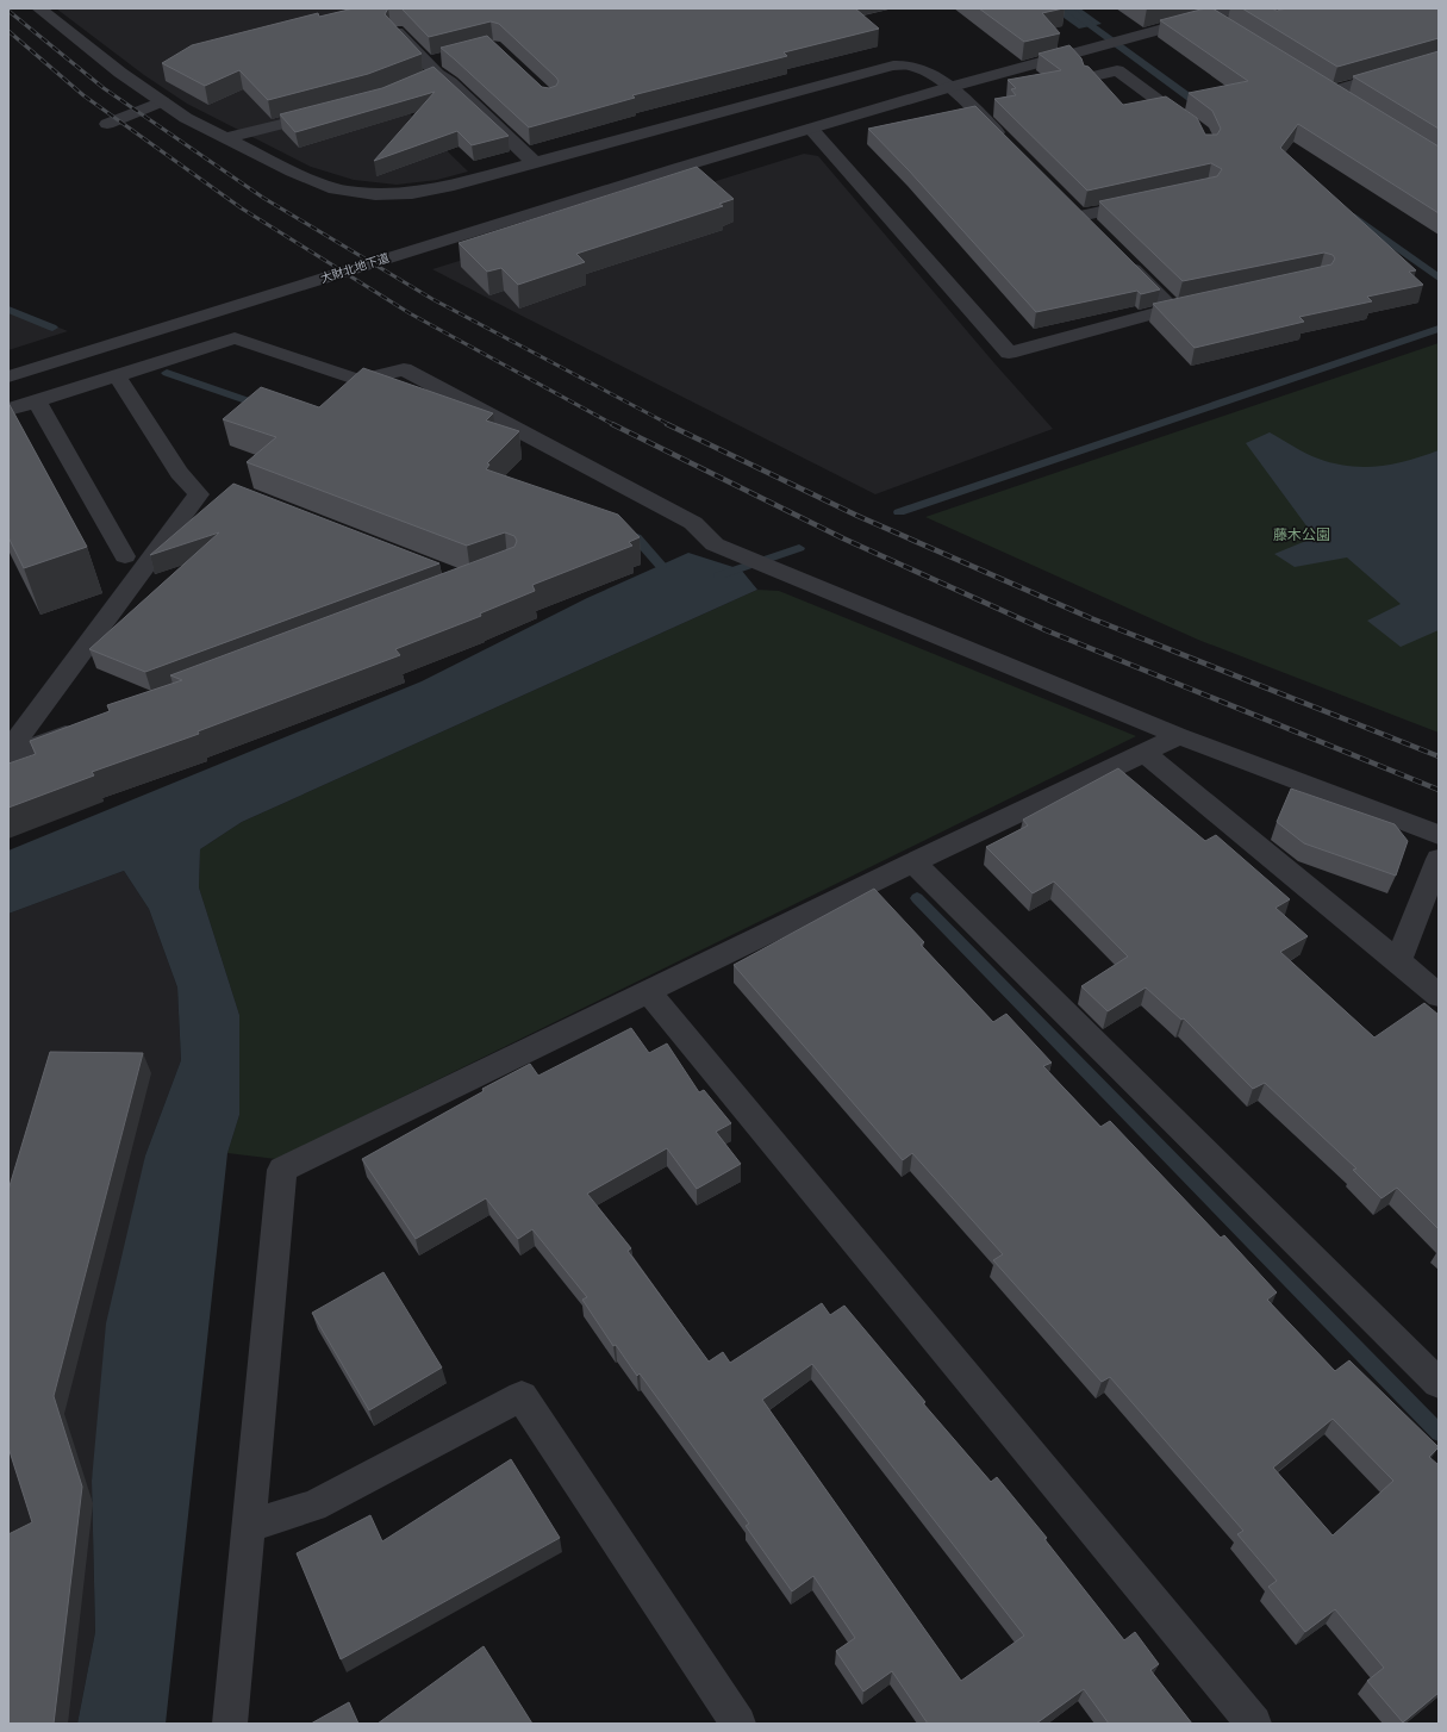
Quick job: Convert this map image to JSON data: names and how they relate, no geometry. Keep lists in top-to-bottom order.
{
  "streets": {
    "street": ["大財北地下道"]
  },
  "parks": ["藤木公園"]
}
